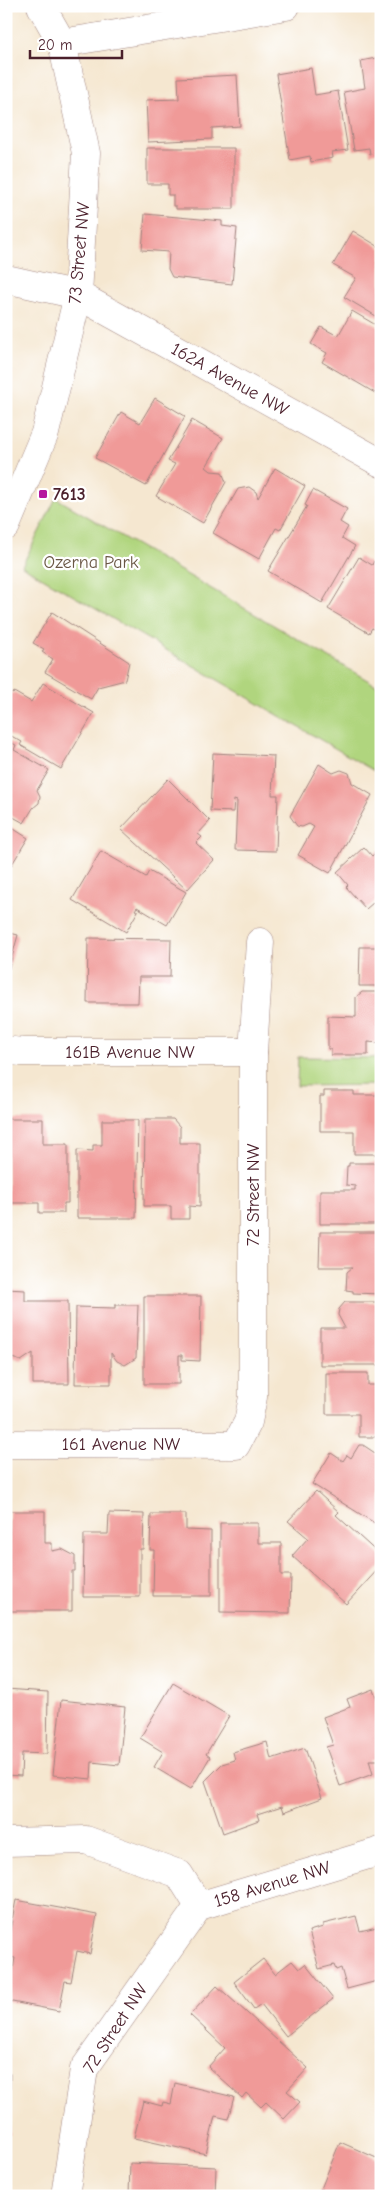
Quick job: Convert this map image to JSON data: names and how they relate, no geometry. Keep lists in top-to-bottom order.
{
  "streets": {
    "street": [
      "73 Street NW",
      "162A Avenue NW",
      "161B Avenue NW",
      "72 Street NW",
      "161 Avenue NW",
      "158 Avenue NW"
    ]
  },
  "crossings": [
    ["73 Street NW", "162A Avenue NW"],
    ["161B Avenue NW", "72 Street NW"],
    ["72 Street NW", "161 Avenue NW"],
    ["72 Street NW", "158 Avenue NW"]
  ],
  "parks": ["Ozerna Park"],
  "places": {
    "transit": ["7613"]
  },
  "scale_bar": "20 m"
}
